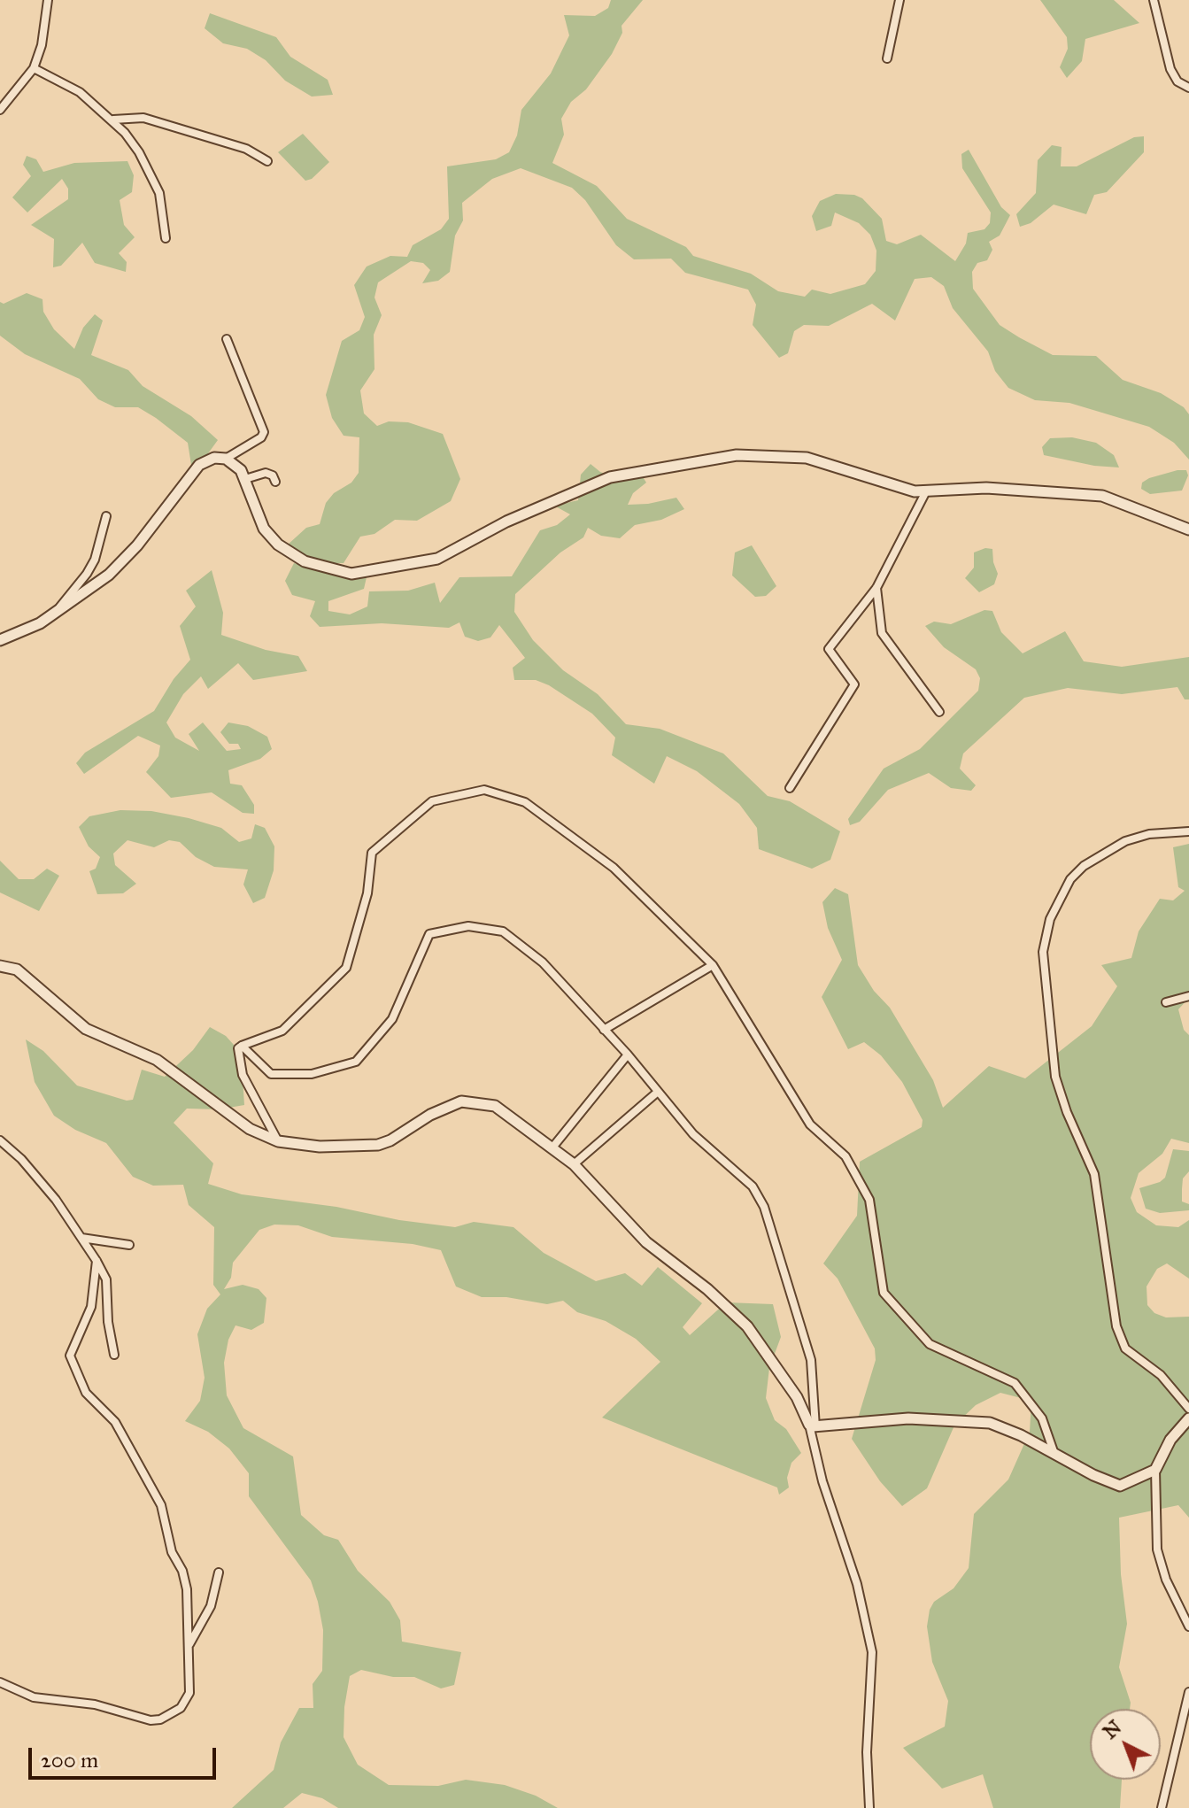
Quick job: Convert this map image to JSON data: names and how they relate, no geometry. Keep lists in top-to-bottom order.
{
  "scale_bar": "200 m",
  "north": "top left"
}
